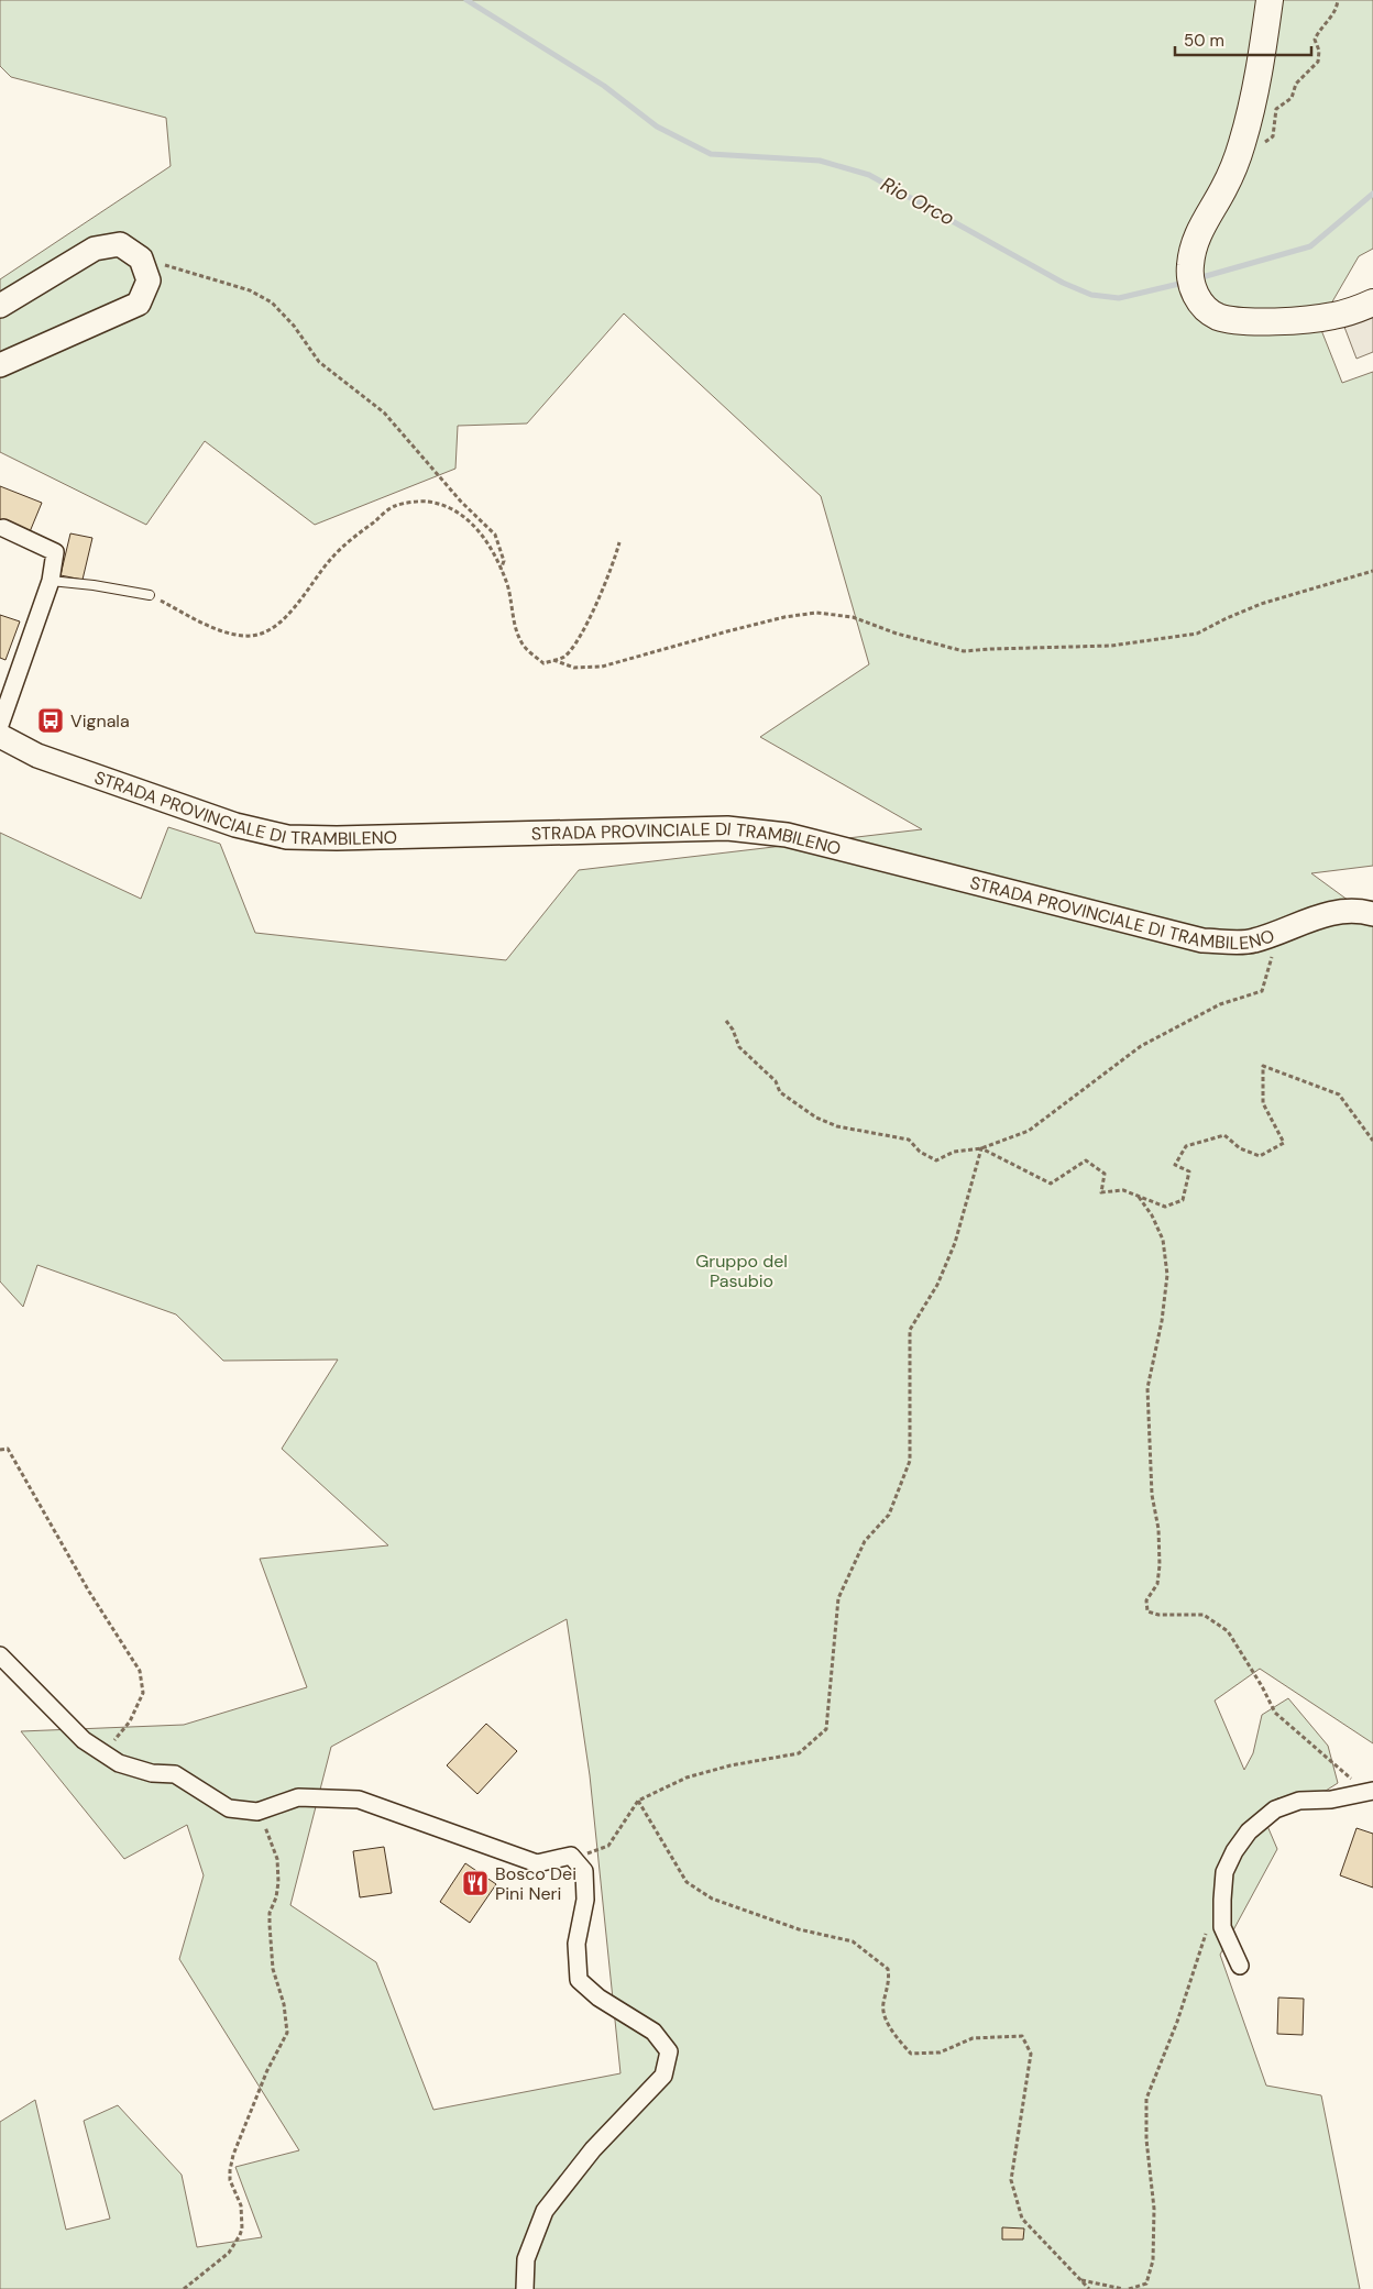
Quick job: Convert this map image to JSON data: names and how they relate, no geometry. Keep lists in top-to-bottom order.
{
  "streets": {
    "street": ["STRADA PROVINCIALE DI TRAMBILENO"]
  },
  "water": ["Rio Orco"],
  "parks": ["Gruppo del Pasubio"],
  "places": {
    "bus stop": ["Vignala"],
    "restaurant": ["Bosco Dei Pini Neri"]
  },
  "scale_bar": "50 m"
}
